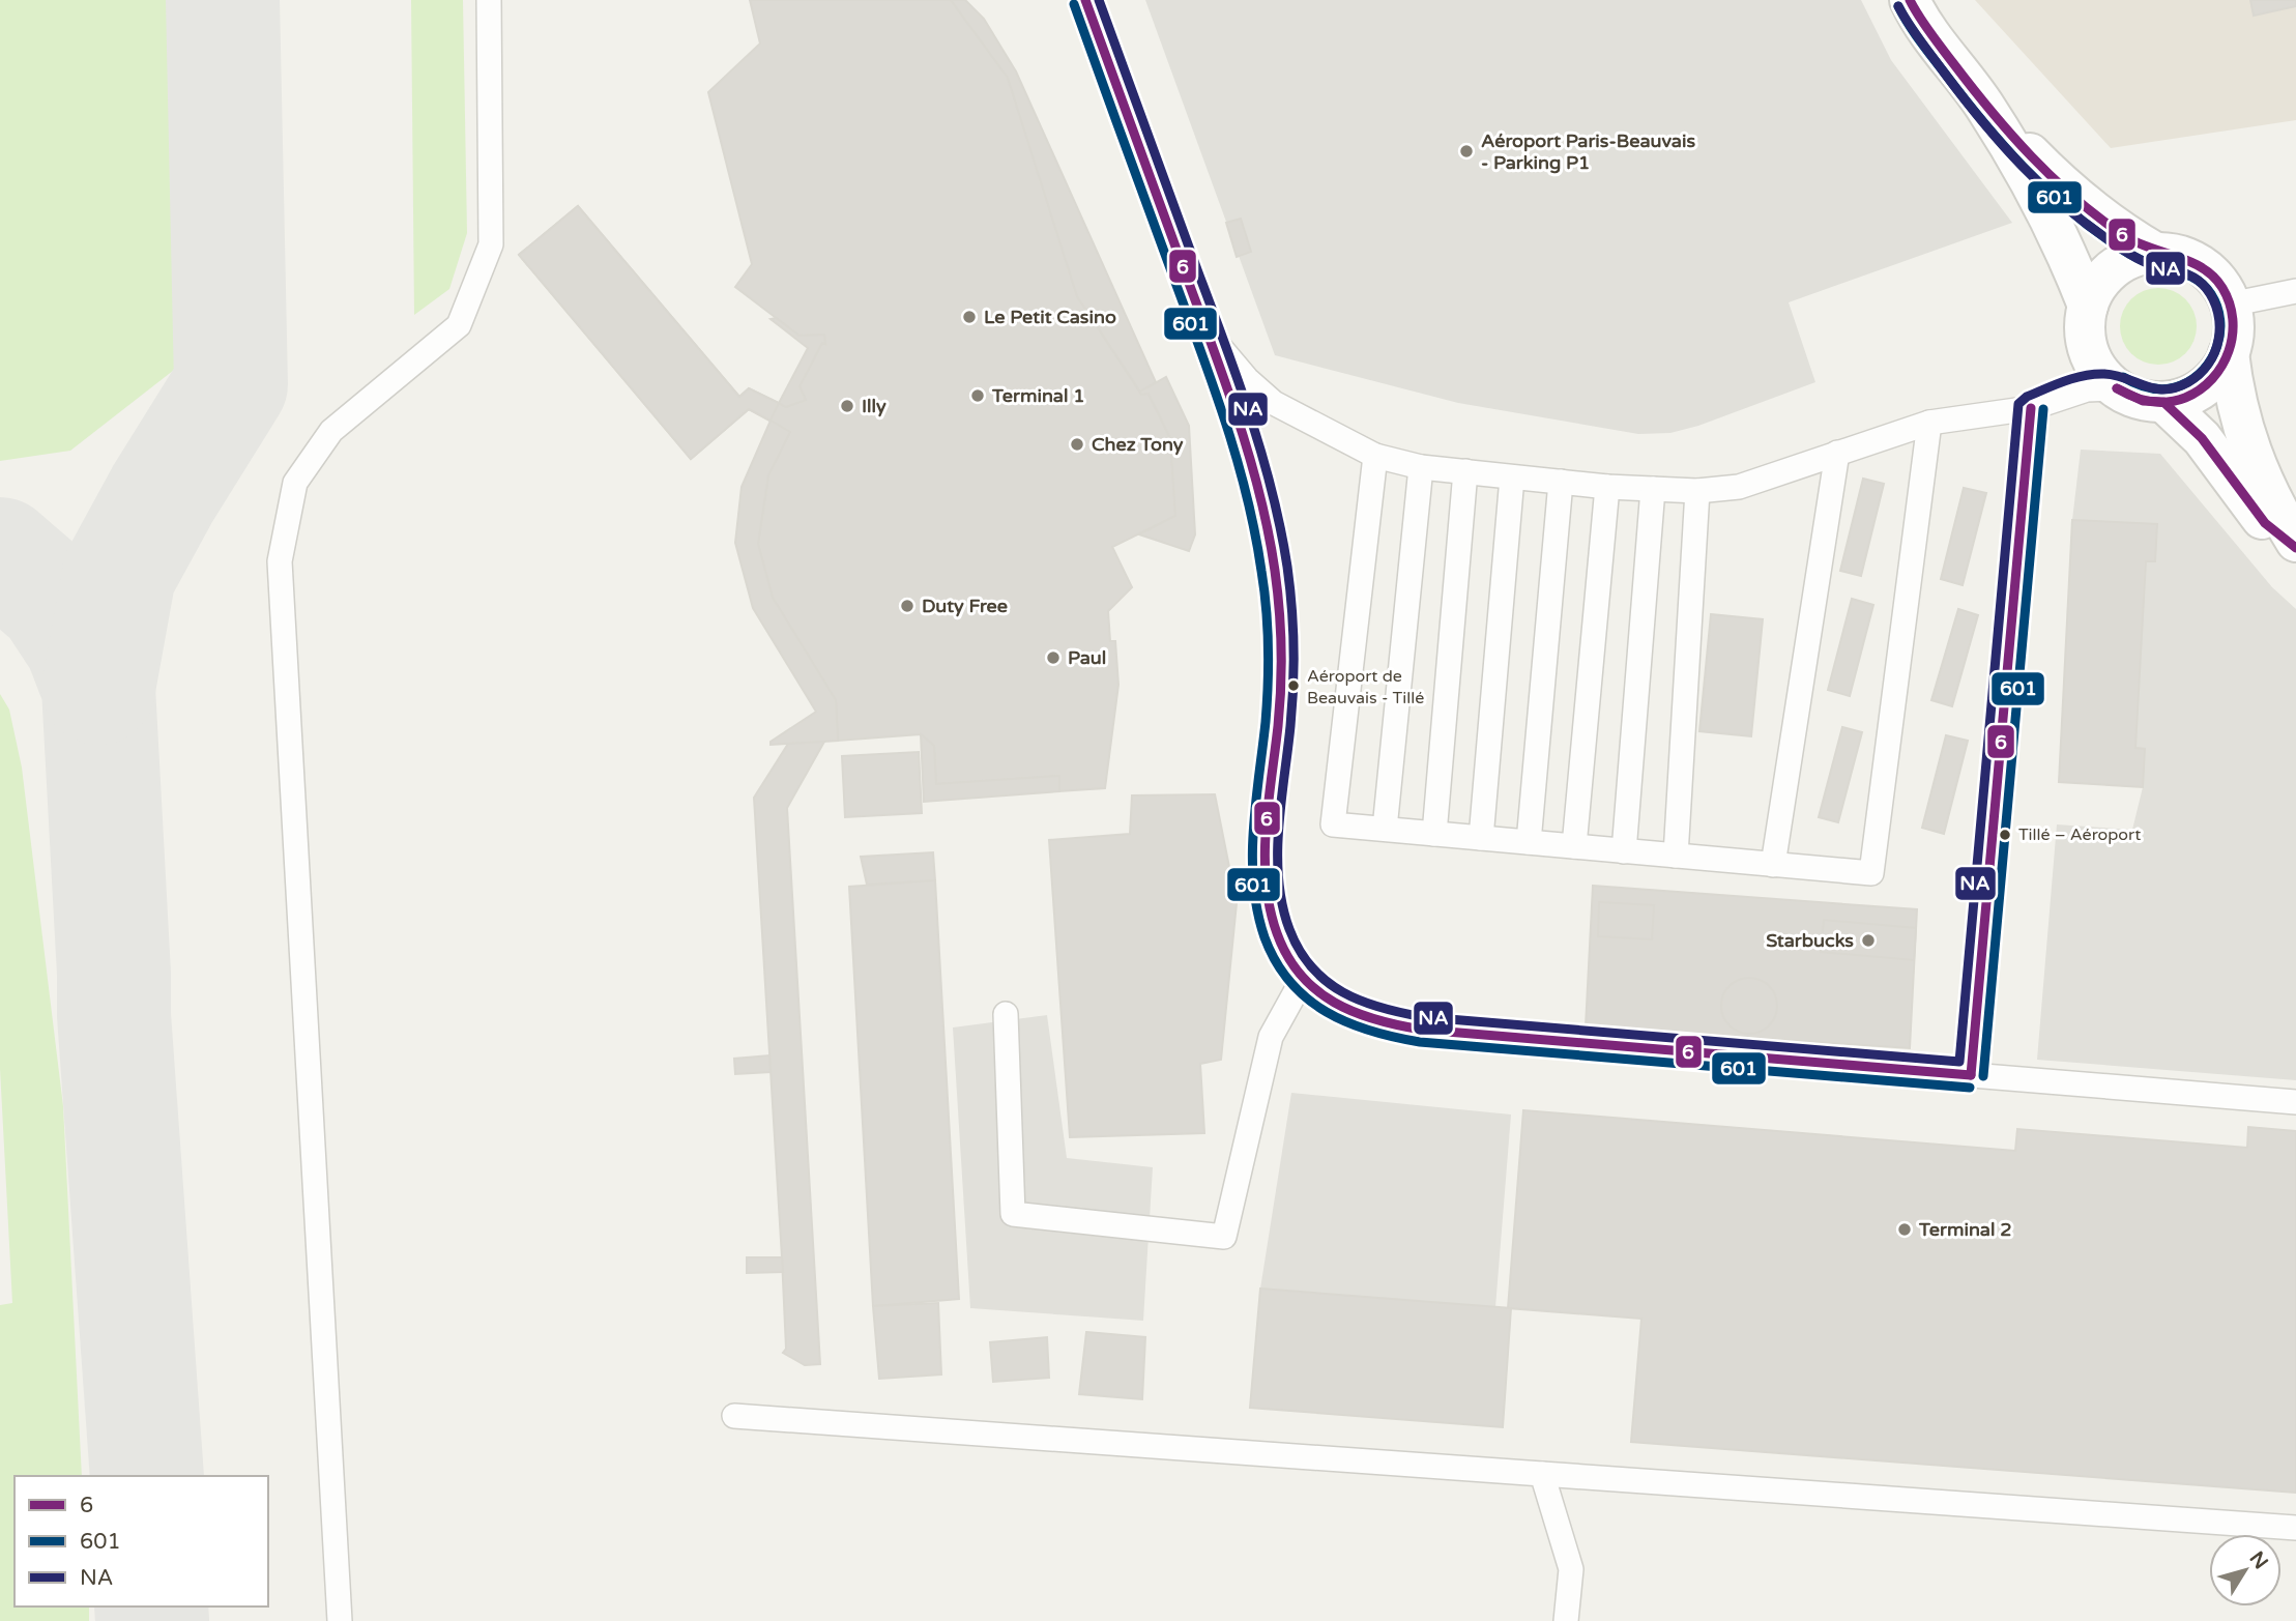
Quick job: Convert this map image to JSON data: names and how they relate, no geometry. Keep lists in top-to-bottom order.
{
  "places": [
    "Aéroport Paris-Beauvais - Parking P1",
    "Le Petit Casino",
    "Terminal 1",
    "Illy",
    "Chez Tony",
    "Duty Free",
    "Paul",
    "Aéroport de Beauvais - Tillé",
    "Tillé – Aéroport",
    "Starbucks",
    "Terminal 2"
  ],
  "lines": ["transit line 6", "transit line NA", "transit line 601"],
  "legend": ["6", "601", "NA"],
  "north": "top right"
}
